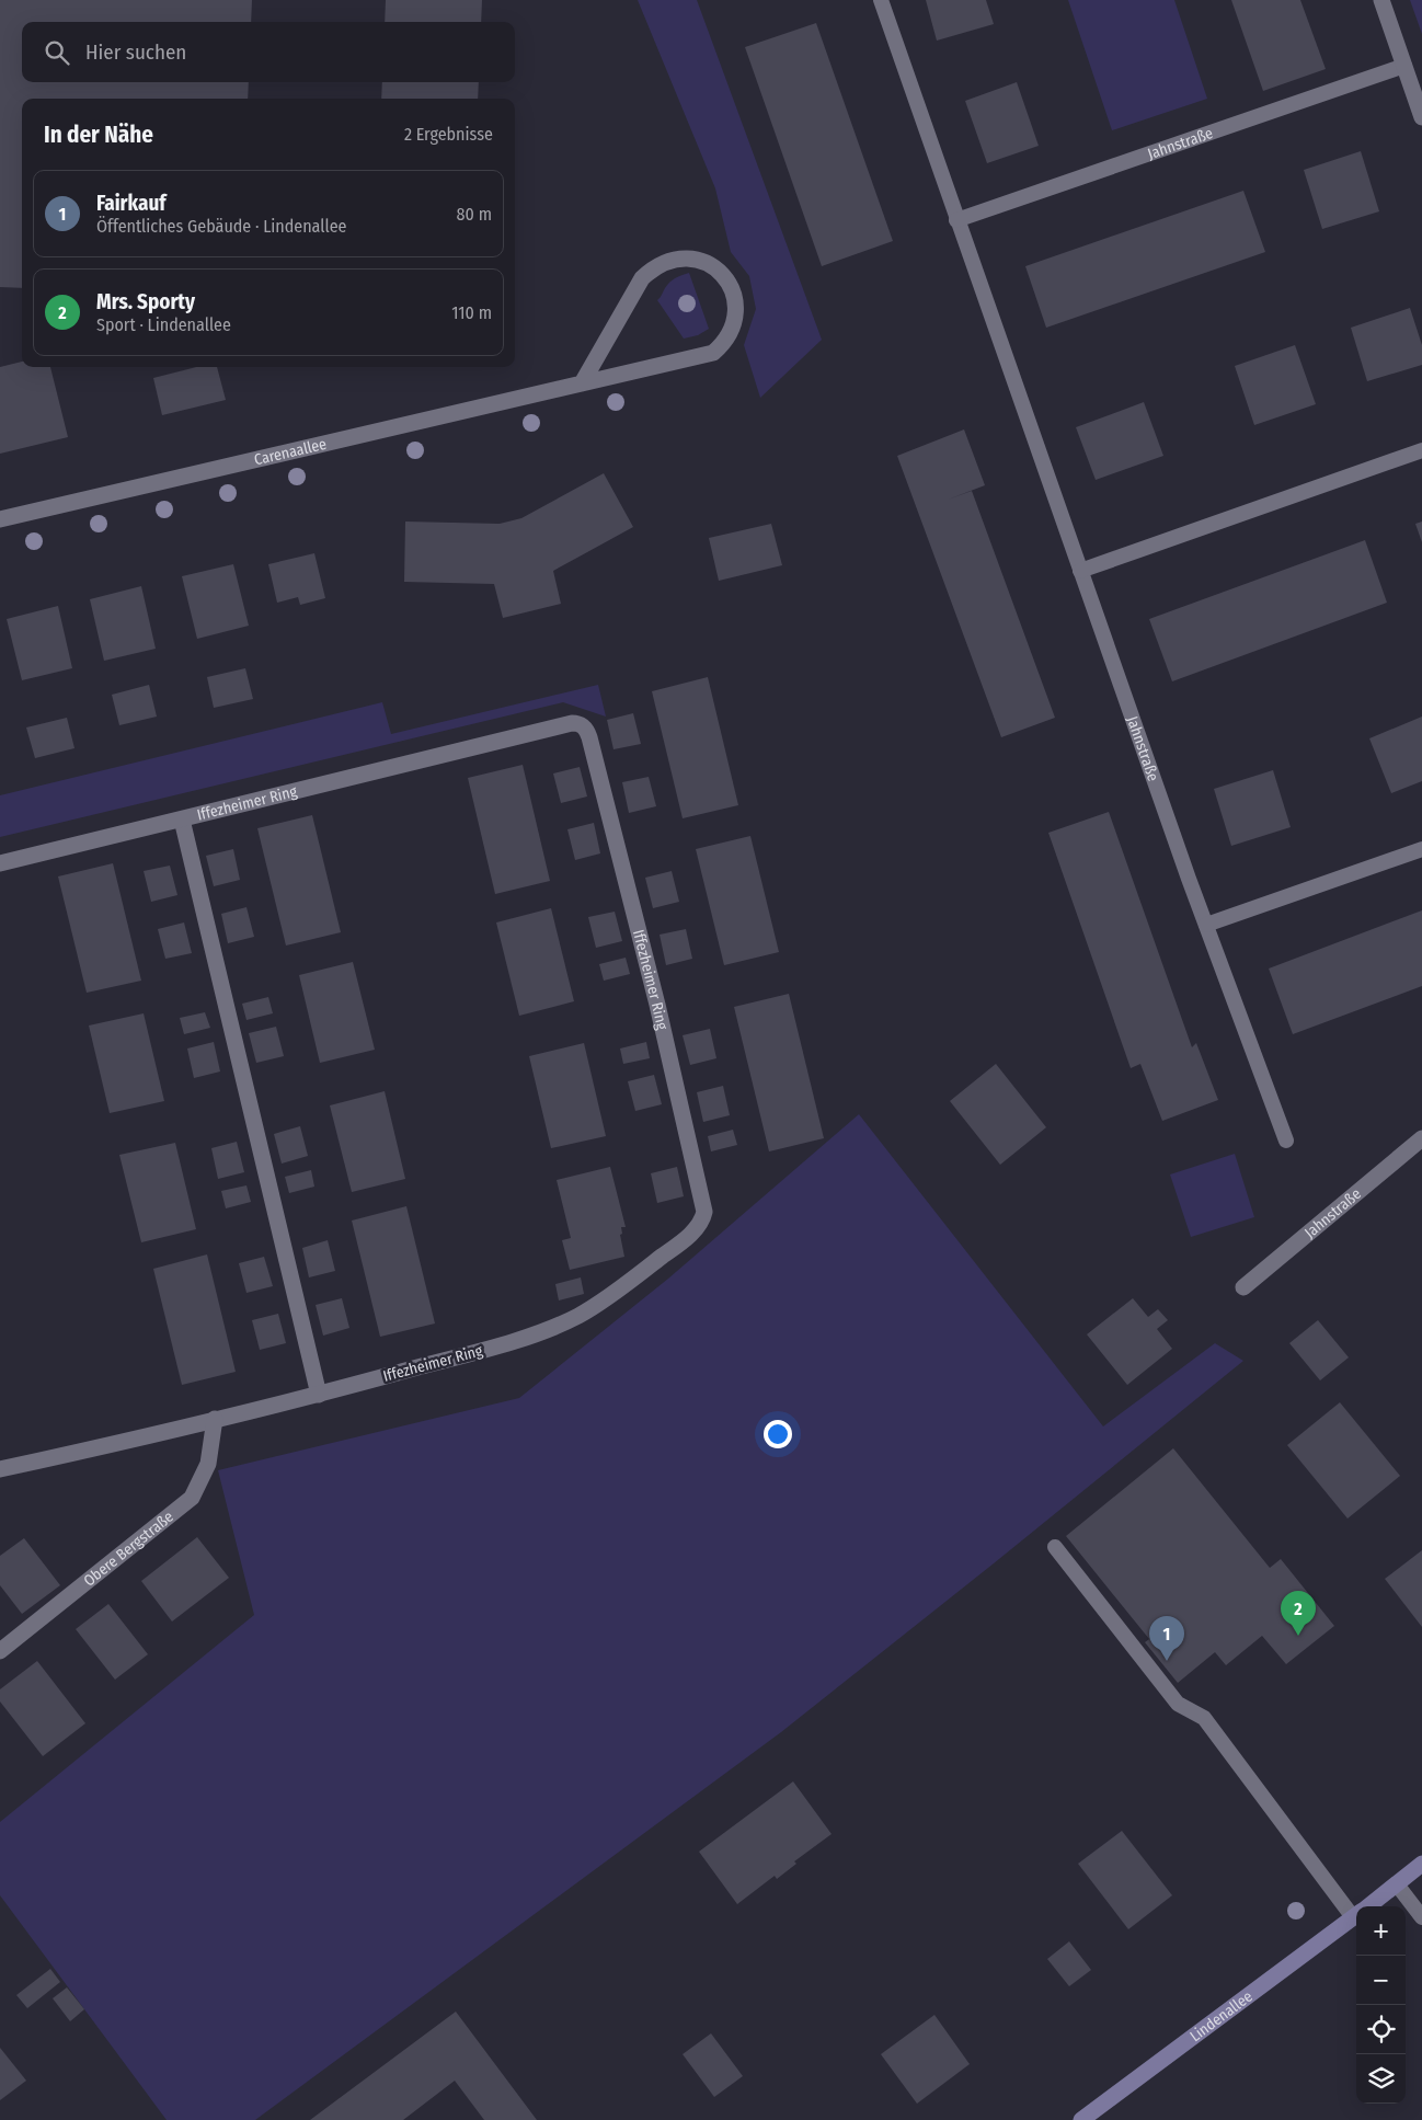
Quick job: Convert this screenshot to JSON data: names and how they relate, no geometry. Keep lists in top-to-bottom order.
{
  "streets": {
    "street": [
      "Jahnstraße",
      "Carenaallee",
      "Iffezheimer Ring",
      "Obere Bergstraße",
      "Lindenallee"
    ]
  },
  "crossings": [
    ["Iffezheimer Ring", "Obere Bergstraße"]
  ],
  "page": {
    "search": "Hier suchen",
    "heading": ["In der Nähe", "2 Ergebnisse"],
    "list": [
      {
        "mark": "1",
        "name": "Fairkauf",
        "note": "Öffentliches Gebäude · Lindenallee",
        "value": "80 m"
      },
      {
        "mark": "2",
        "name": "Mrs. Sporty",
        "note": "Sport · Lindenallee",
        "value": "110 m"
      }
    ],
    "pins": ["2", "1"],
    "map_buttons": ["+", "−"]
  }
}
